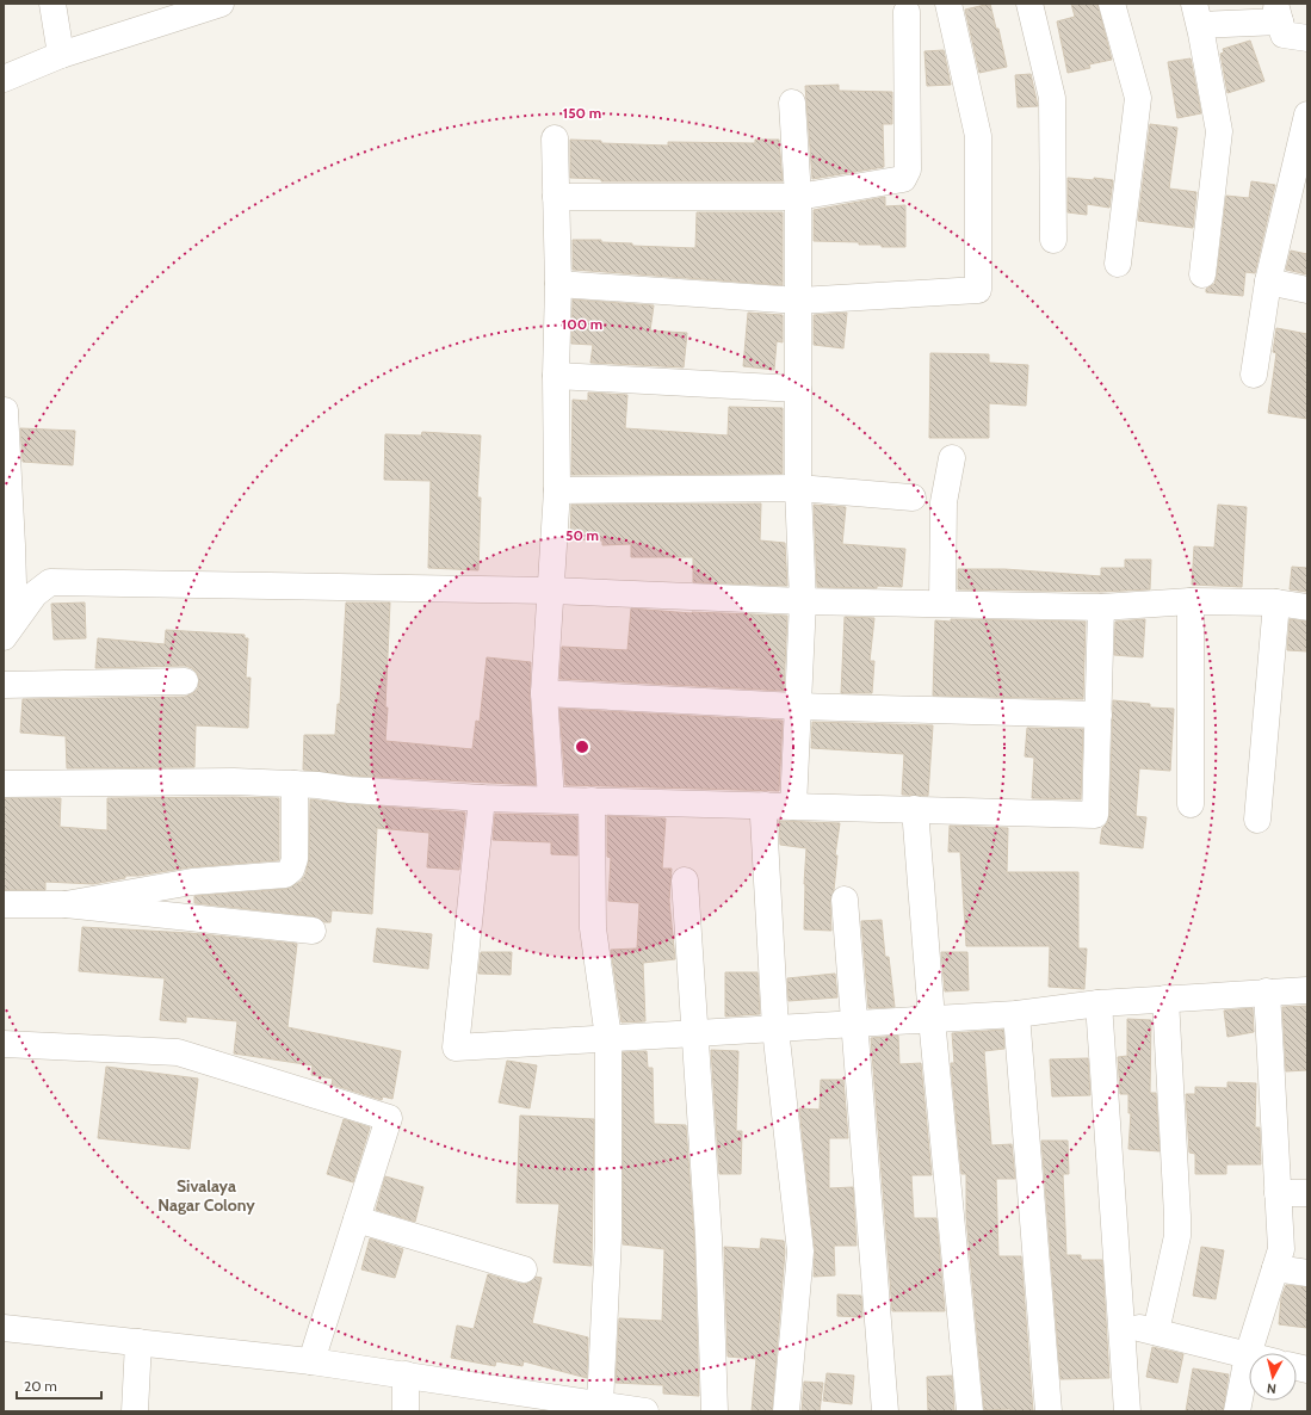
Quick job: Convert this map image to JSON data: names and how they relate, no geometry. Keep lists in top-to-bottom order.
{
  "districts": ["Sivalaya Nagar Colony"],
  "scale_bar": "20 m",
  "north": "bottom",
  "rings": ["150 m", "100 m", "50 m"]
}
